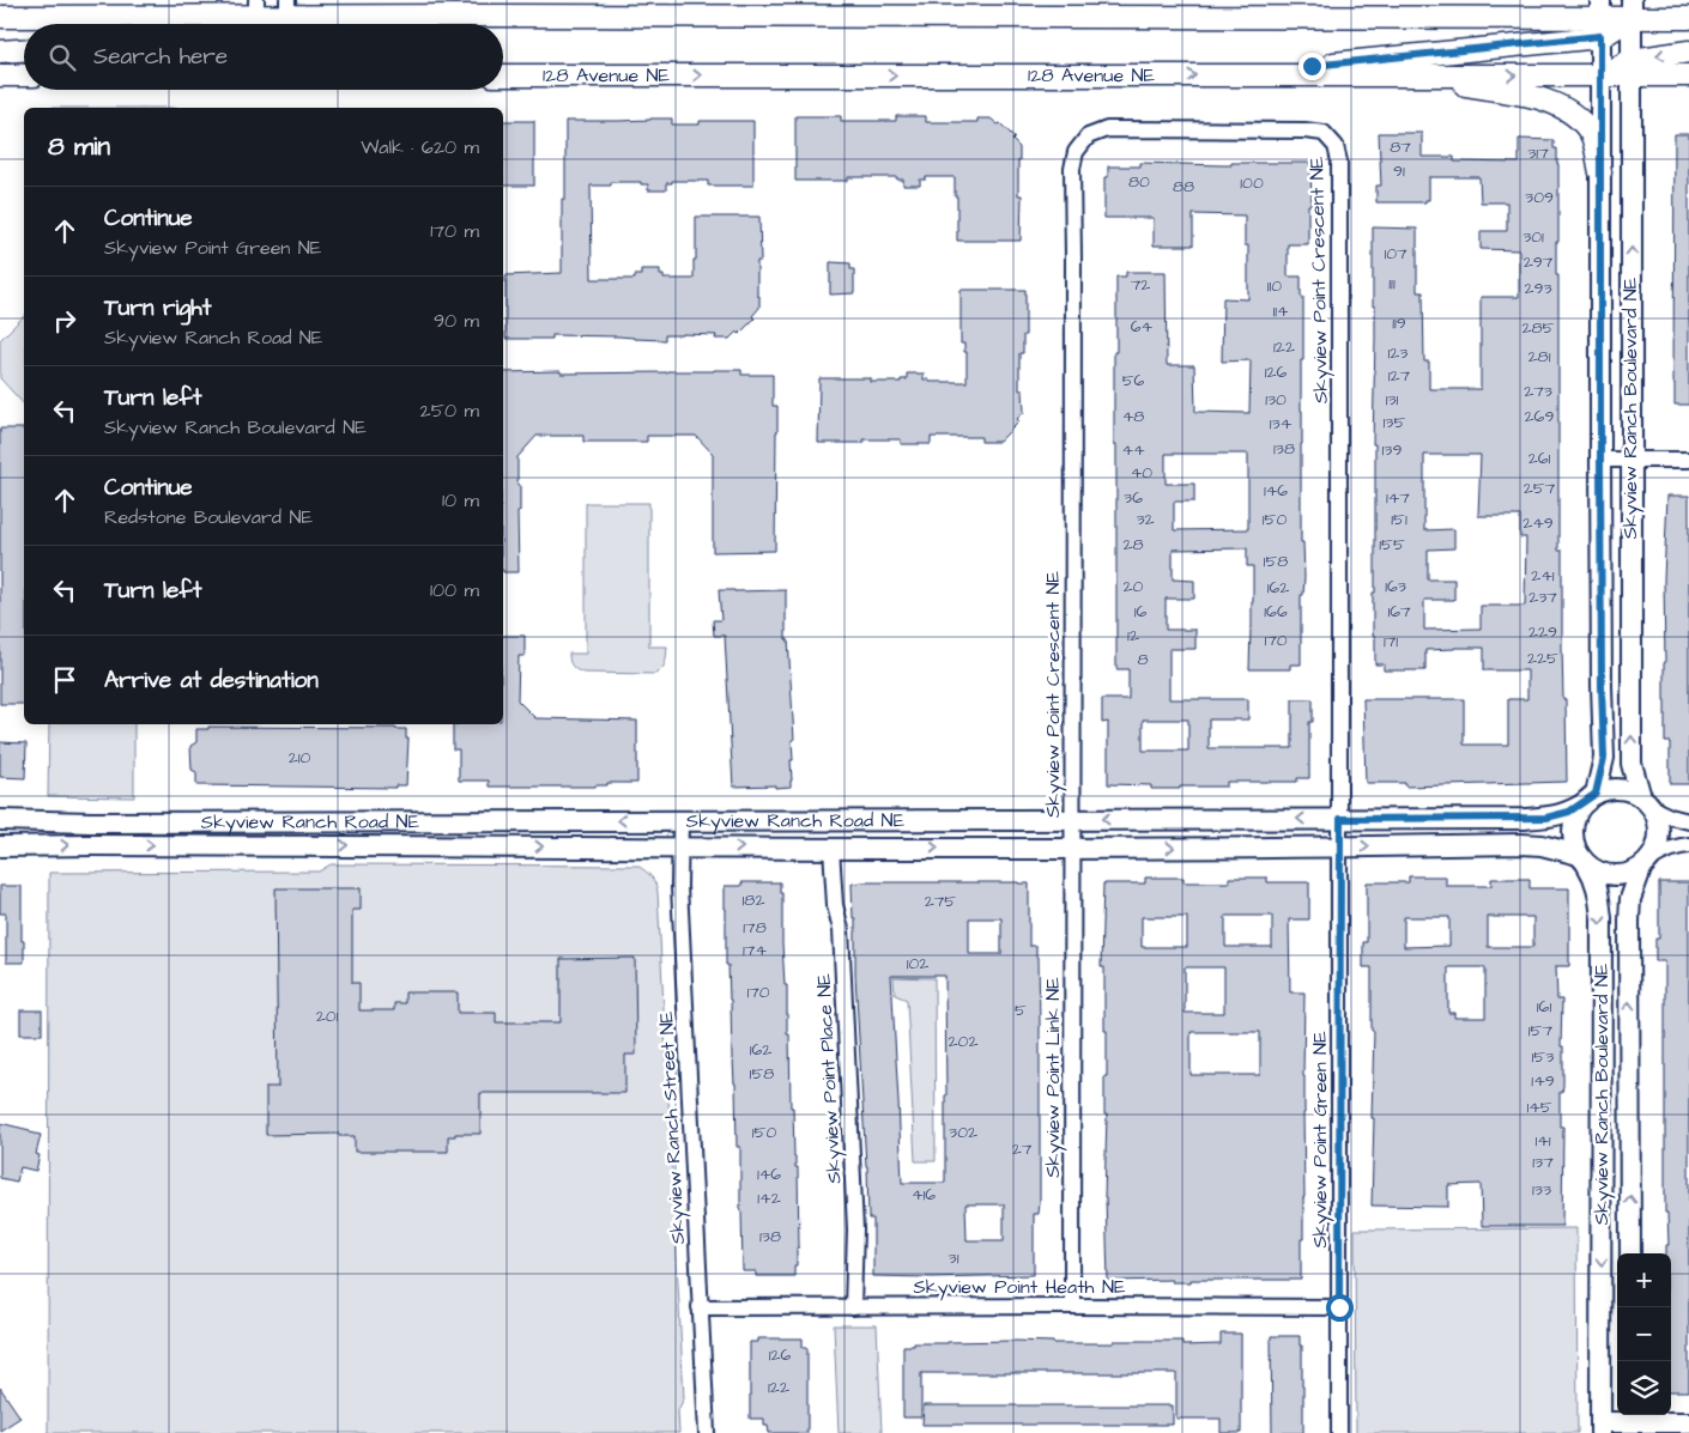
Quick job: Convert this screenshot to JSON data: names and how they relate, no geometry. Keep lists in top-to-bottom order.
{
  "streets": {
    "main road": ["128 Avenue NE"],
    "street": [
      "Skyview Point Crescent NE",
      "Skyview Ranch Boulevard NE",
      "Skyview Ranch Road NE",
      "Skyview Point Link NE",
      "Skyview Point Place NE",
      "Skyview Ranch Street NE",
      "Skyview Point Green NE",
      "Skyview Point Heath NE"
    ]
  },
  "crossings": [
    ["128 Avenue NE", "Skyview Ranch Boulevard NE"],
    ["Skyview Point Crescent NE", "Skyview Ranch Road NE"],
    ["Skyview Point Crescent NE", "Skyview Point Link NE"],
    ["Skyview Point Crescent NE", "Skyview Point Green NE"],
    ["Skyview Ranch Boulevard NE", "Skyview Ranch Road NE"],
    ["Skyview Ranch Road NE", "Skyview Point Link NE"],
    ["Skyview Ranch Road NE", "Skyview Point Place NE"],
    ["Skyview Ranch Road NE", "Skyview Ranch Street NE"],
    ["Skyview Ranch Road NE", "Skyview Point Green NE"],
    ["Skyview Point Link NE", "Skyview Point Heath NE"],
    ["Skyview Point Place NE", "Skyview Point Heath NE"],
    ["Skyview Ranch Street NE", "Skyview Point Heath NE"],
    ["Skyview Point Green NE", "Skyview Point Heath NE"]
  ],
  "house_numbers": [
    "87",
    "317",
    "91",
    "80",
    "100",
    "88",
    "309",
    "301",
    "107",
    "297",
    "111",
    "72",
    "110",
    "293",
    "114",
    "119",
    "64",
    "285",
    "122",
    "123",
    "281",
    "126",
    "127",
    "56",
    "273",
    "130",
    "131",
    "48",
    "269",
    "135",
    "134",
    "138",
    "44",
    "139",
    "261",
    "40",
    "257",
    "146",
    "36",
    "147",
    "32",
    "150",
    "151",
    "249",
    "28",
    "155",
    "158",
    "241",
    "20",
    "163",
    "162",
    "237",
    "16",
    "166",
    "167",
    "229",
    "12",
    "170",
    "171",
    "225",
    "8",
    "210",
    "182",
    "275",
    "178",
    "174",
    "102",
    "170",
    "161",
    "5",
    "201",
    "157",
    "202",
    "162",
    "153",
    "158",
    "149",
    "145",
    "150",
    "302",
    "141",
    "27",
    "137",
    "146",
    "133",
    "416",
    "142",
    "138",
    "31",
    "126",
    "122"
  ],
  "page": {
    "search": "Search here",
    "heading": ["8 min", "Walk · 620 m"],
    "list": [
      ["Continue", "Skyview Point Green NE", "170 m"],
      ["Turn right", "Skyview Ranch Road NE", "90 m"],
      ["Turn left", "Skyview Ranch Boulevard NE", "250 m"],
      ["Continue", "Redstone Boulevard NE", "10 m"],
      ["Turn left", "100 m"],
      "Arrive at destination"
    ],
    "map_buttons": ["+", "−"]
  }
}
